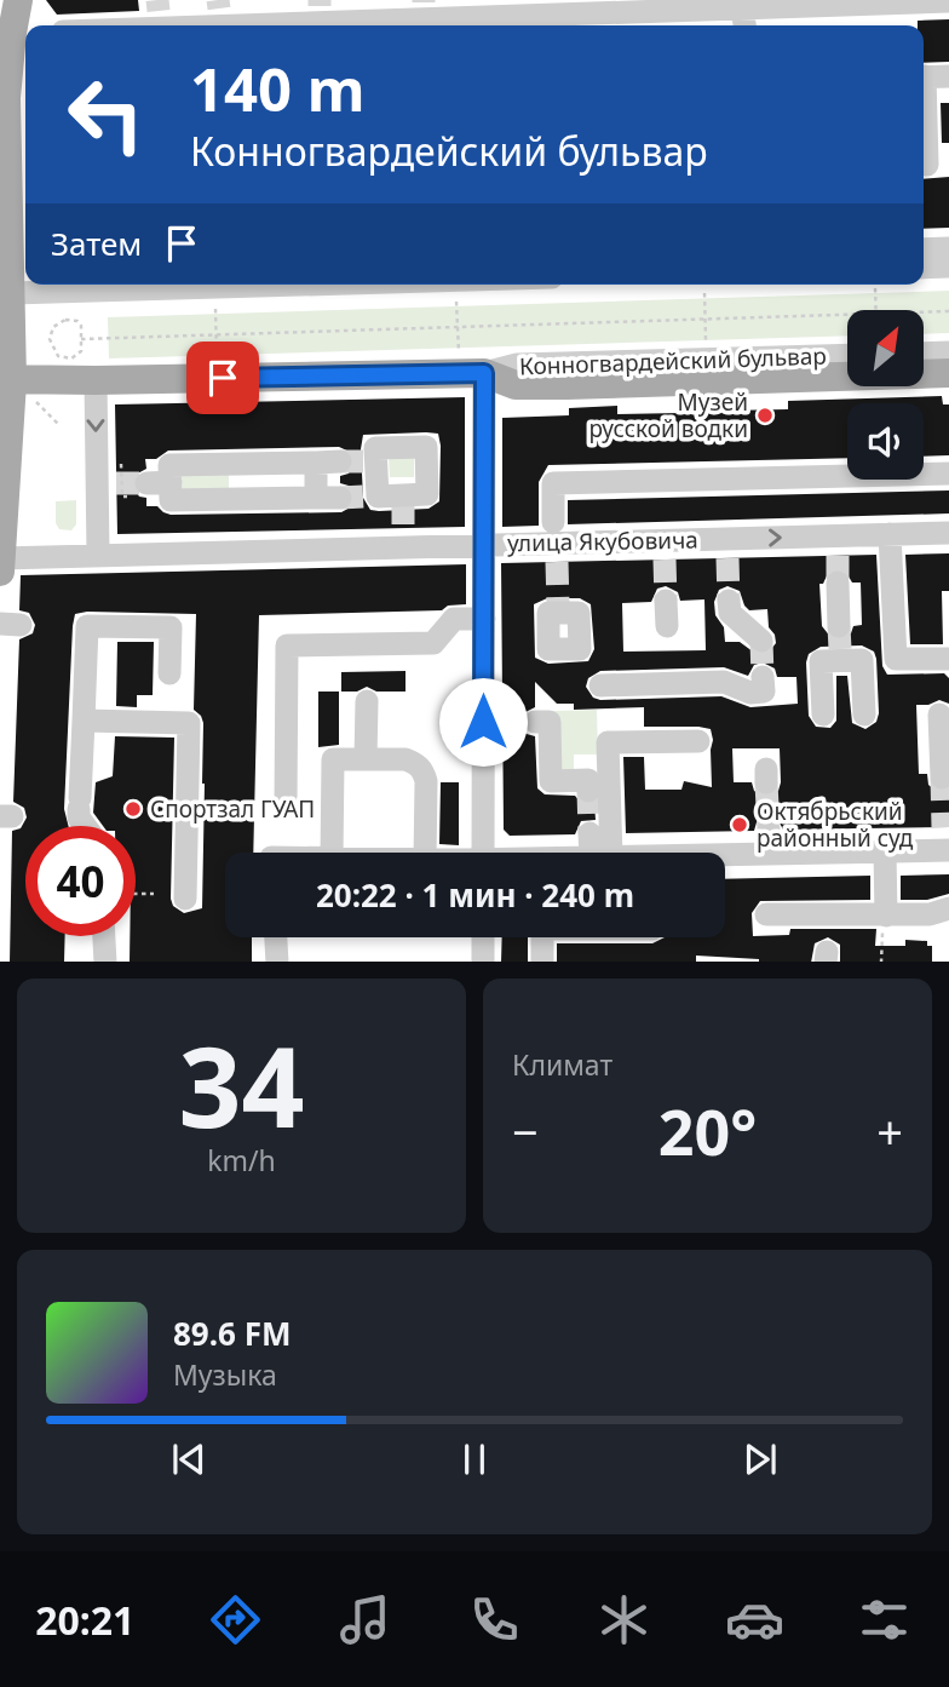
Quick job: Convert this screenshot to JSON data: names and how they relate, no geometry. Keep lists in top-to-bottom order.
{
  "streets": {
    "main road": ["Конногвардейский бульвар"],
    "street": ["улица Якубовича"]
  },
  "places": ["Музей русской водки", "Спортзал ГУАП", "Октябрьский районный суд"],
  "north": "top right",
  "page": {
    "turn": ["140 m", "Конногвардейский бульвар"],
    "then": "Затем",
    "limit": "40",
    "trip": "20:22 · 1 мин · 240 m",
    "tile": [
      ["34", "km/h"],
      "Климат"
    ],
    "heat": ["−", "20°", "+"],
    "song": ["89.6 FM", "Музыка"],
    "tabs": "20:21"
  }
}
